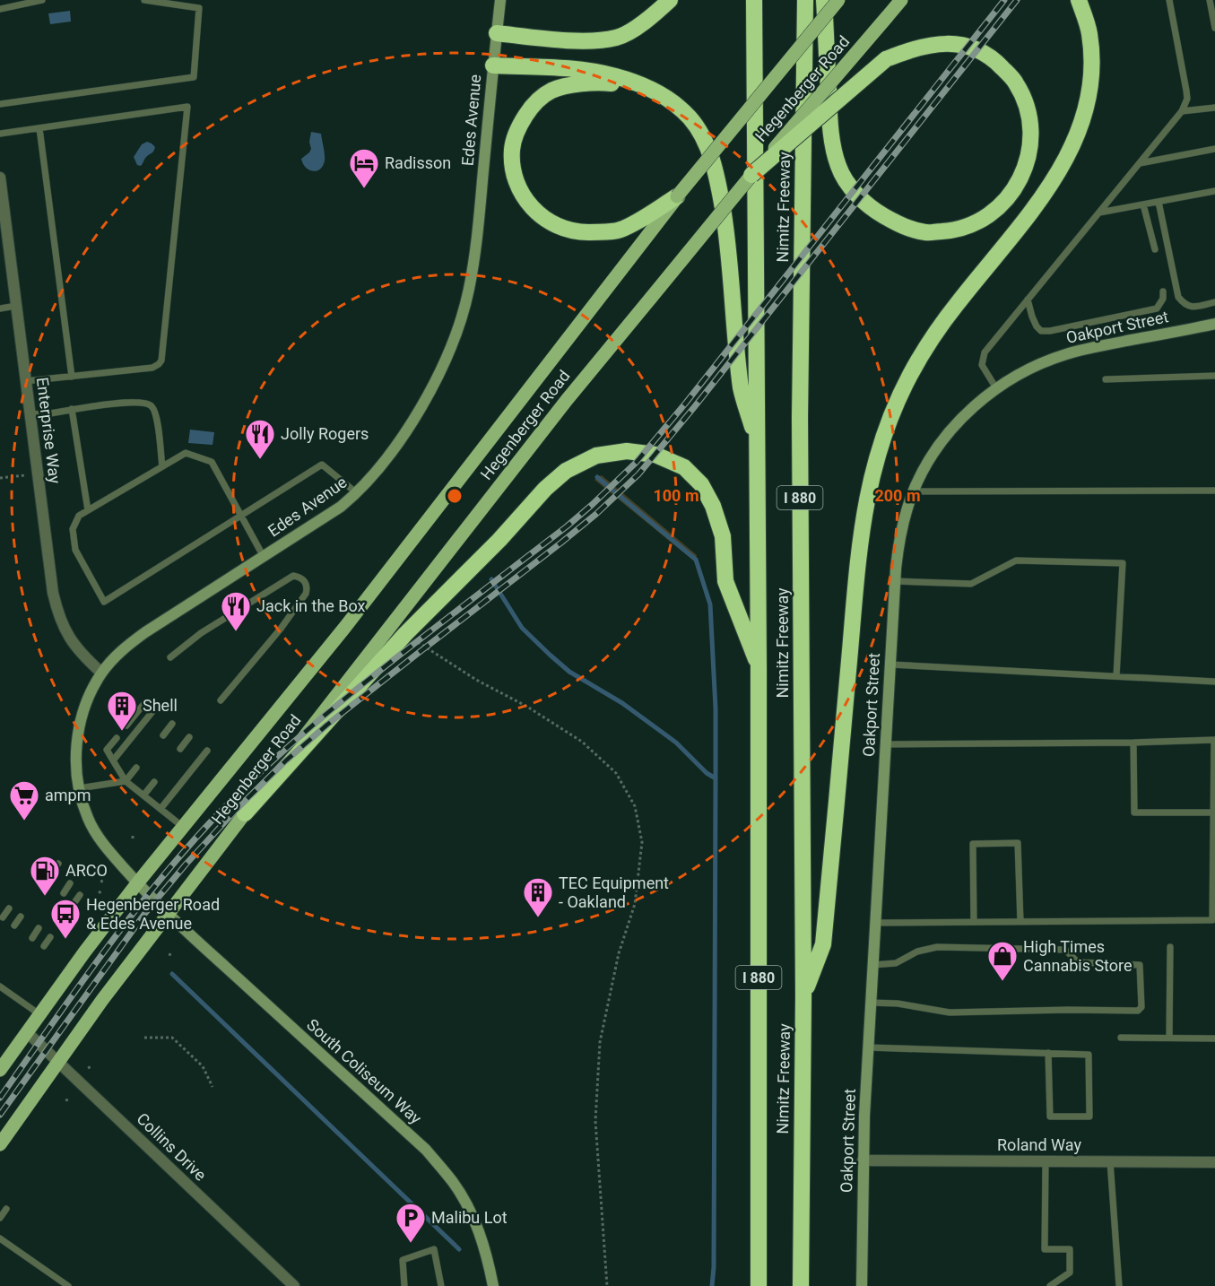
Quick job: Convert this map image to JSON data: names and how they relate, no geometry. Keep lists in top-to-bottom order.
{
  "streets": {
    "highway": ["Nimitz Freeway", "I 880"],
    "main road": ["Hegenberger Road"],
    "street": [
      "Edes Avenue",
      "Oakport Street",
      "Enterprise Way",
      "South Coliseum Way",
      "Roland Way",
      "Collins Drive"
    ]
  },
  "crossings": [
    ["Hegenberger Road", "Edes Avenue"],
    ["Hegenberger Road", "South Coliseum Way"],
    ["Hegenberger Road", "Collins Drive"],
    ["Edes Avenue", "Enterprise Way"],
    ["Edes Avenue", "South Coliseum Way"],
    ["Oakport Street", "Roland Way"]
  ],
  "places": {
    "hotel": ["Radisson"],
    "restaurant": ["Jolly Rogers", "Jack in the Box"],
    "building": ["Shell", "TEC Equipment - Oakland"],
    "supermarket": ["ampm"],
    "fuel station": ["ARCO"],
    "bus stop": ["Hegenberger Road & Edes Avenue"],
    "shop": ["High Times Cannabis Store"],
    "parking": ["Malibu Lot"]
  },
  "rings": ["100 m", "200 m"]
}
